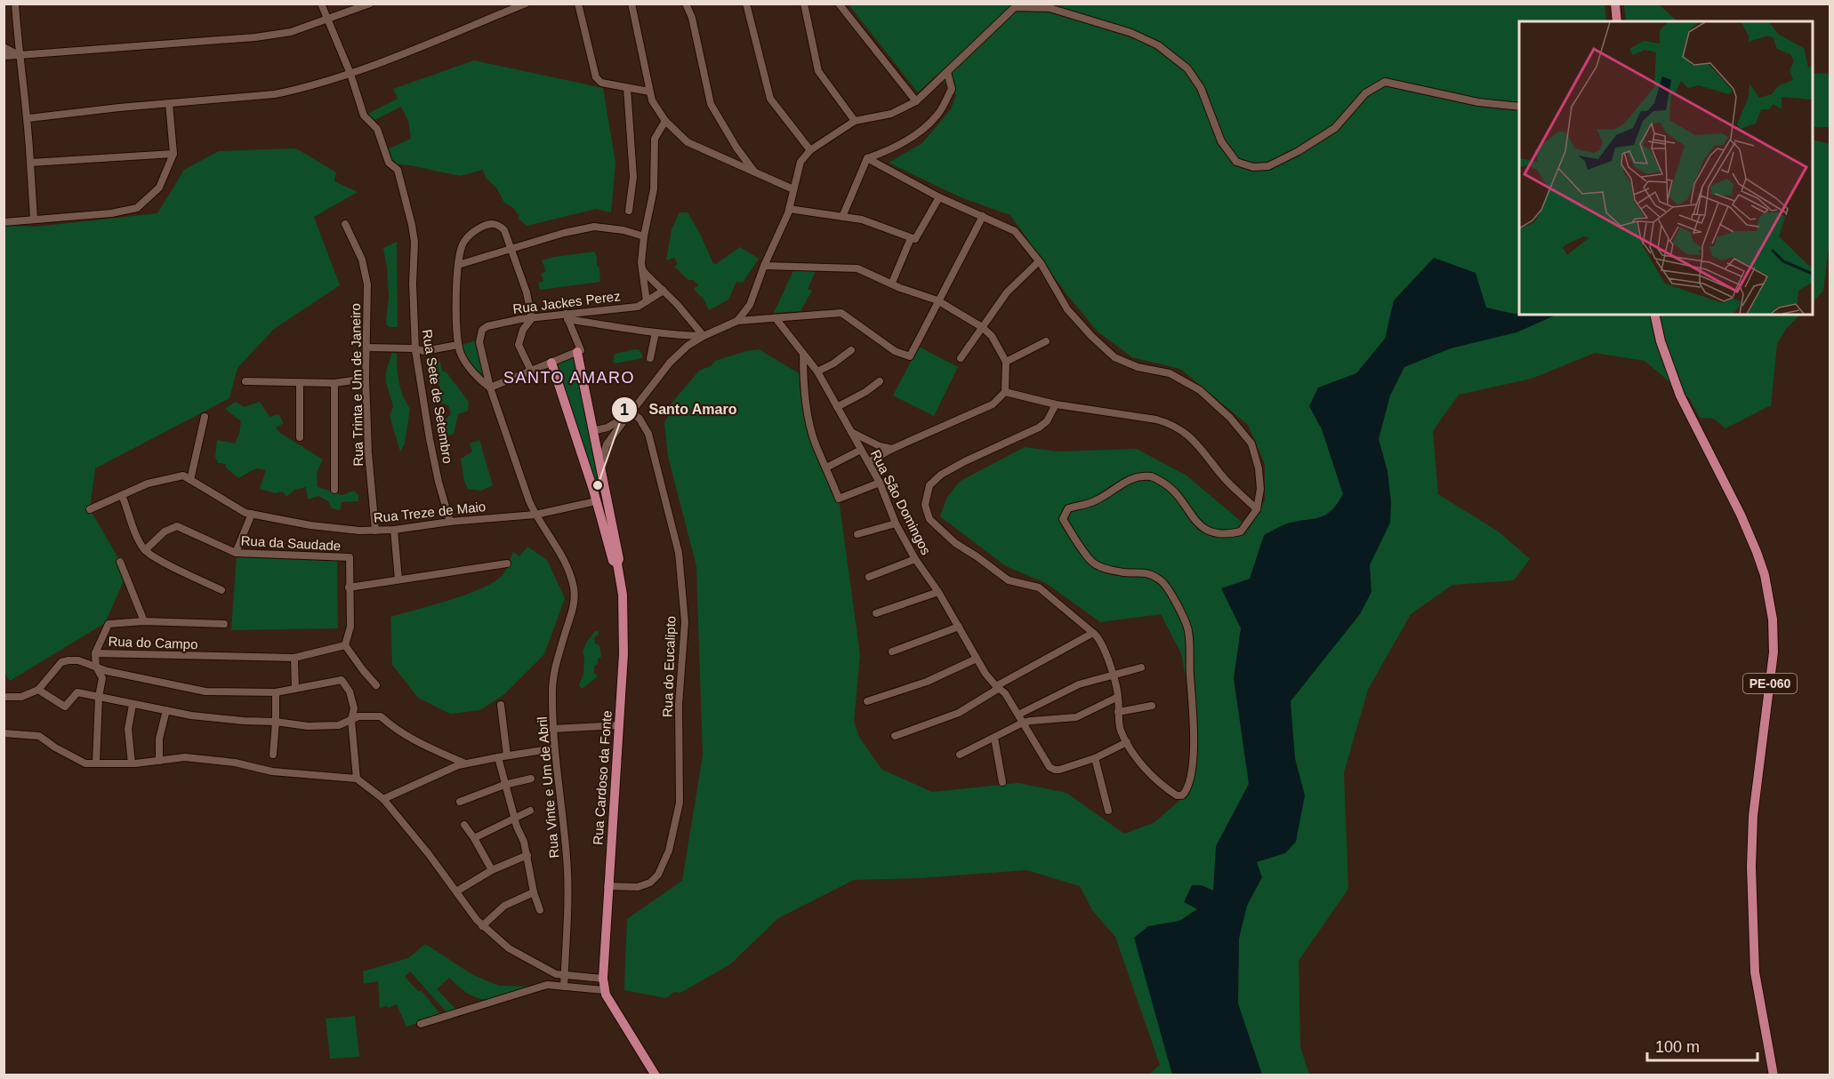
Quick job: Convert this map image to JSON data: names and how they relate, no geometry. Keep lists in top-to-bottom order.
{
  "streets": {
    "main road": ["PE-060", "Rua Cardoso da Fonte"],
    "street": [
      "Rua Jackes Perez",
      "Rua Trinta e Um de Janeiro",
      "Rua Sete de Setembro",
      "Rua São Domingos",
      "Rua Treze de Maio",
      "Rua da Saudade",
      "Rua do Campo",
      "Rua do Eucalipto",
      "Rua Vinte e Um de Abril"
    ]
  },
  "crossings": [
    ["Rua Jackes Perez", "Rua Cardoso da Fonte"],
    ["Rua Jackes Perez", "Rua Vinte e Um de Abril"],
    ["Rua Trinta e Um de Janeiro", "Rua Treze de Maio"],
    ["Rua Sete de Setembro", "Rua Treze de Maio"],
    ["Rua Treze de Maio", "Rua Cardoso da Fonte"],
    ["Rua Treze de Maio", "Rua Vinte e Um de Abril"],
    ["Rua do Eucalipto", "Rua Cardoso da Fonte"]
  ],
  "districts": ["SANTO AMARO"],
  "places": ["Santo Amaro"],
  "scale_bar": "100 m"
}
